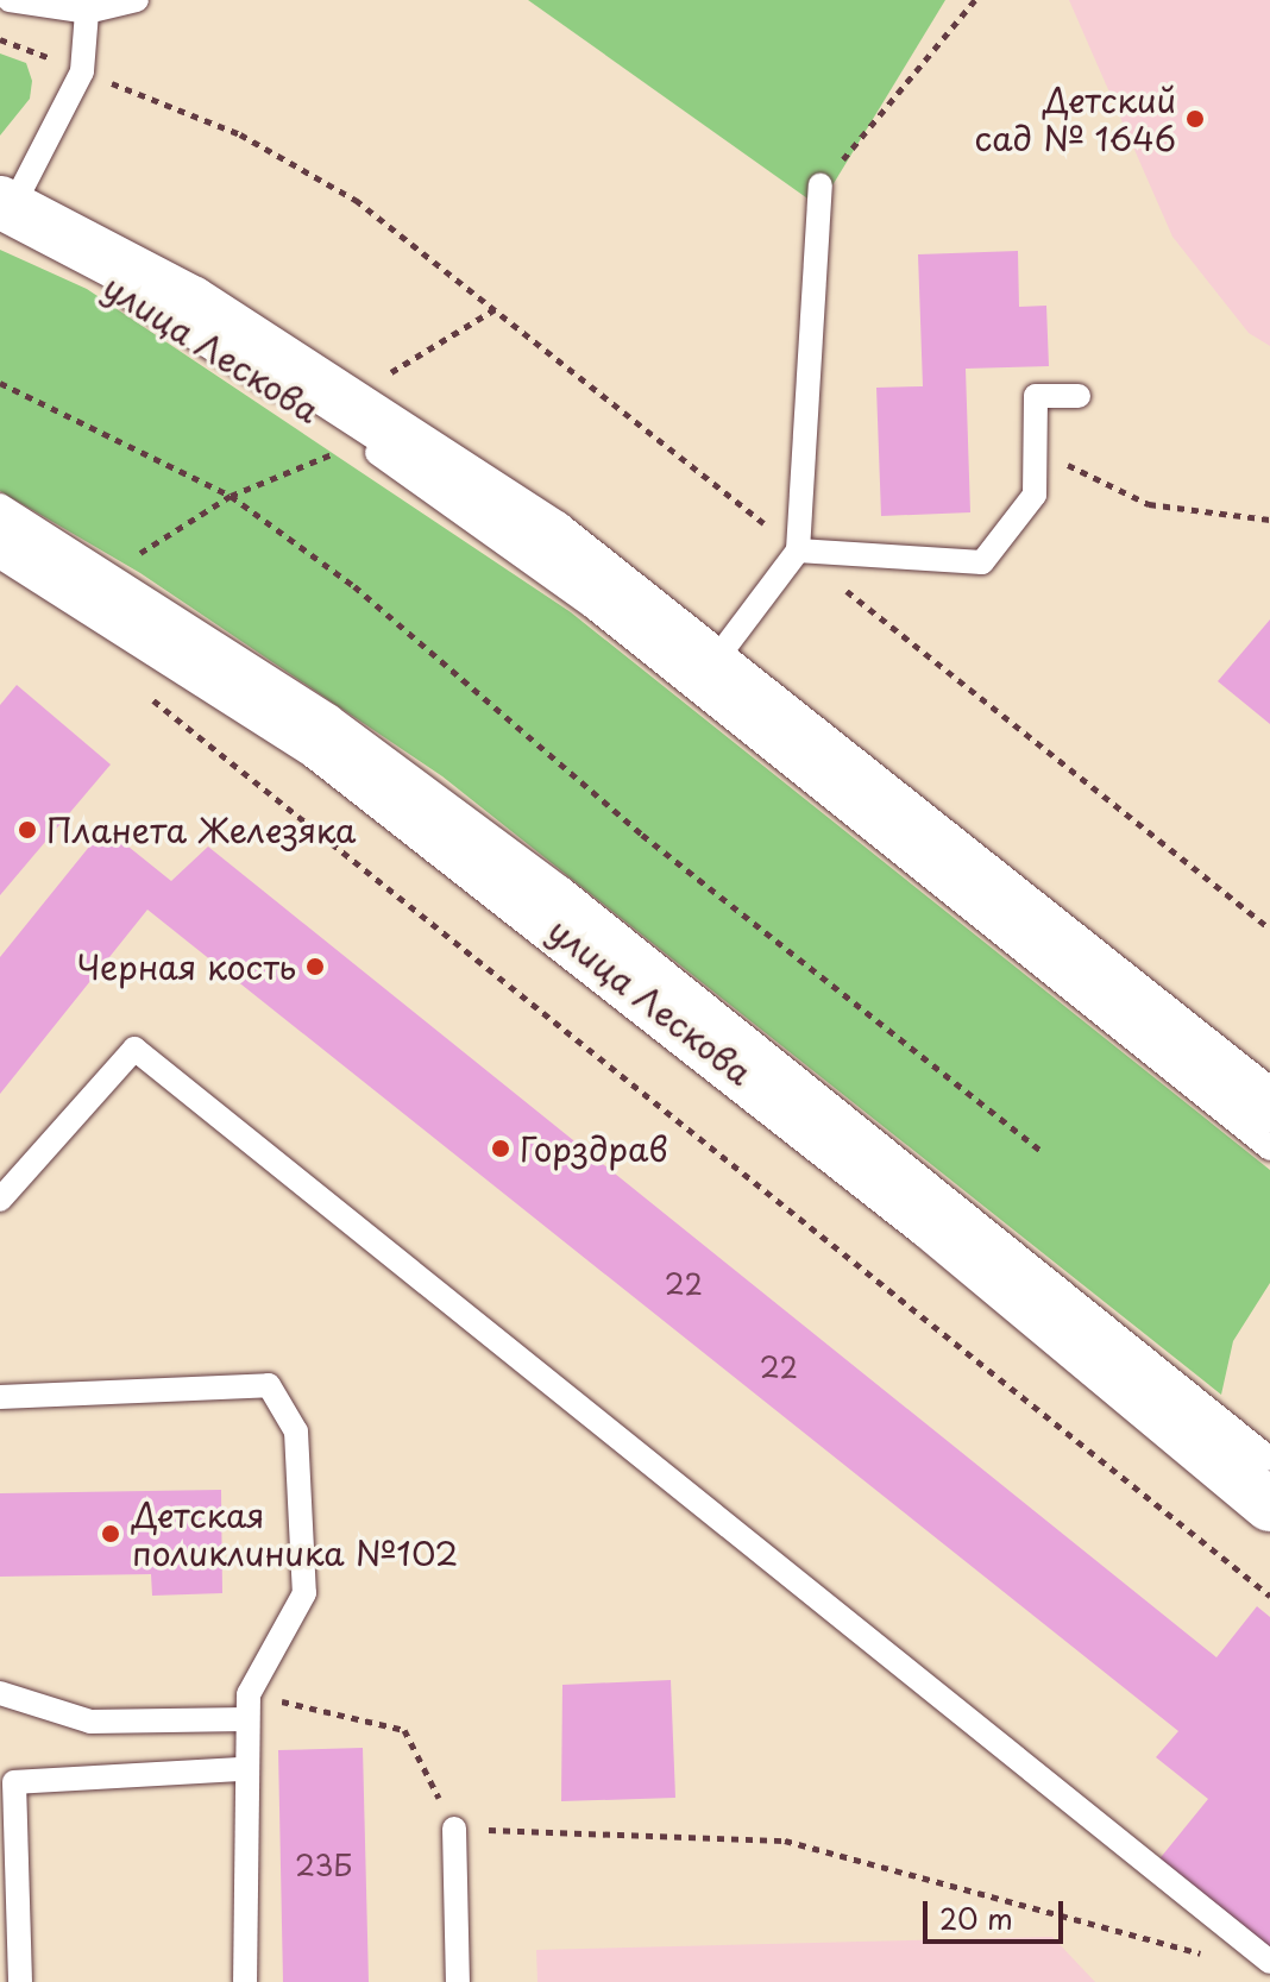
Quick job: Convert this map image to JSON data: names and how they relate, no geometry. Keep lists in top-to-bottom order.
{
  "streets": {
    "main road": ["улица Лескова"]
  },
  "places": [
    "Детский сад № 1646",
    "Планета Железяка",
    "Черная кость",
    "Горздрав",
    "Детская поликлиника №102"
  ],
  "house_numbers": ["22", "22", "23Б"],
  "scale_bar": "20 m"
}
